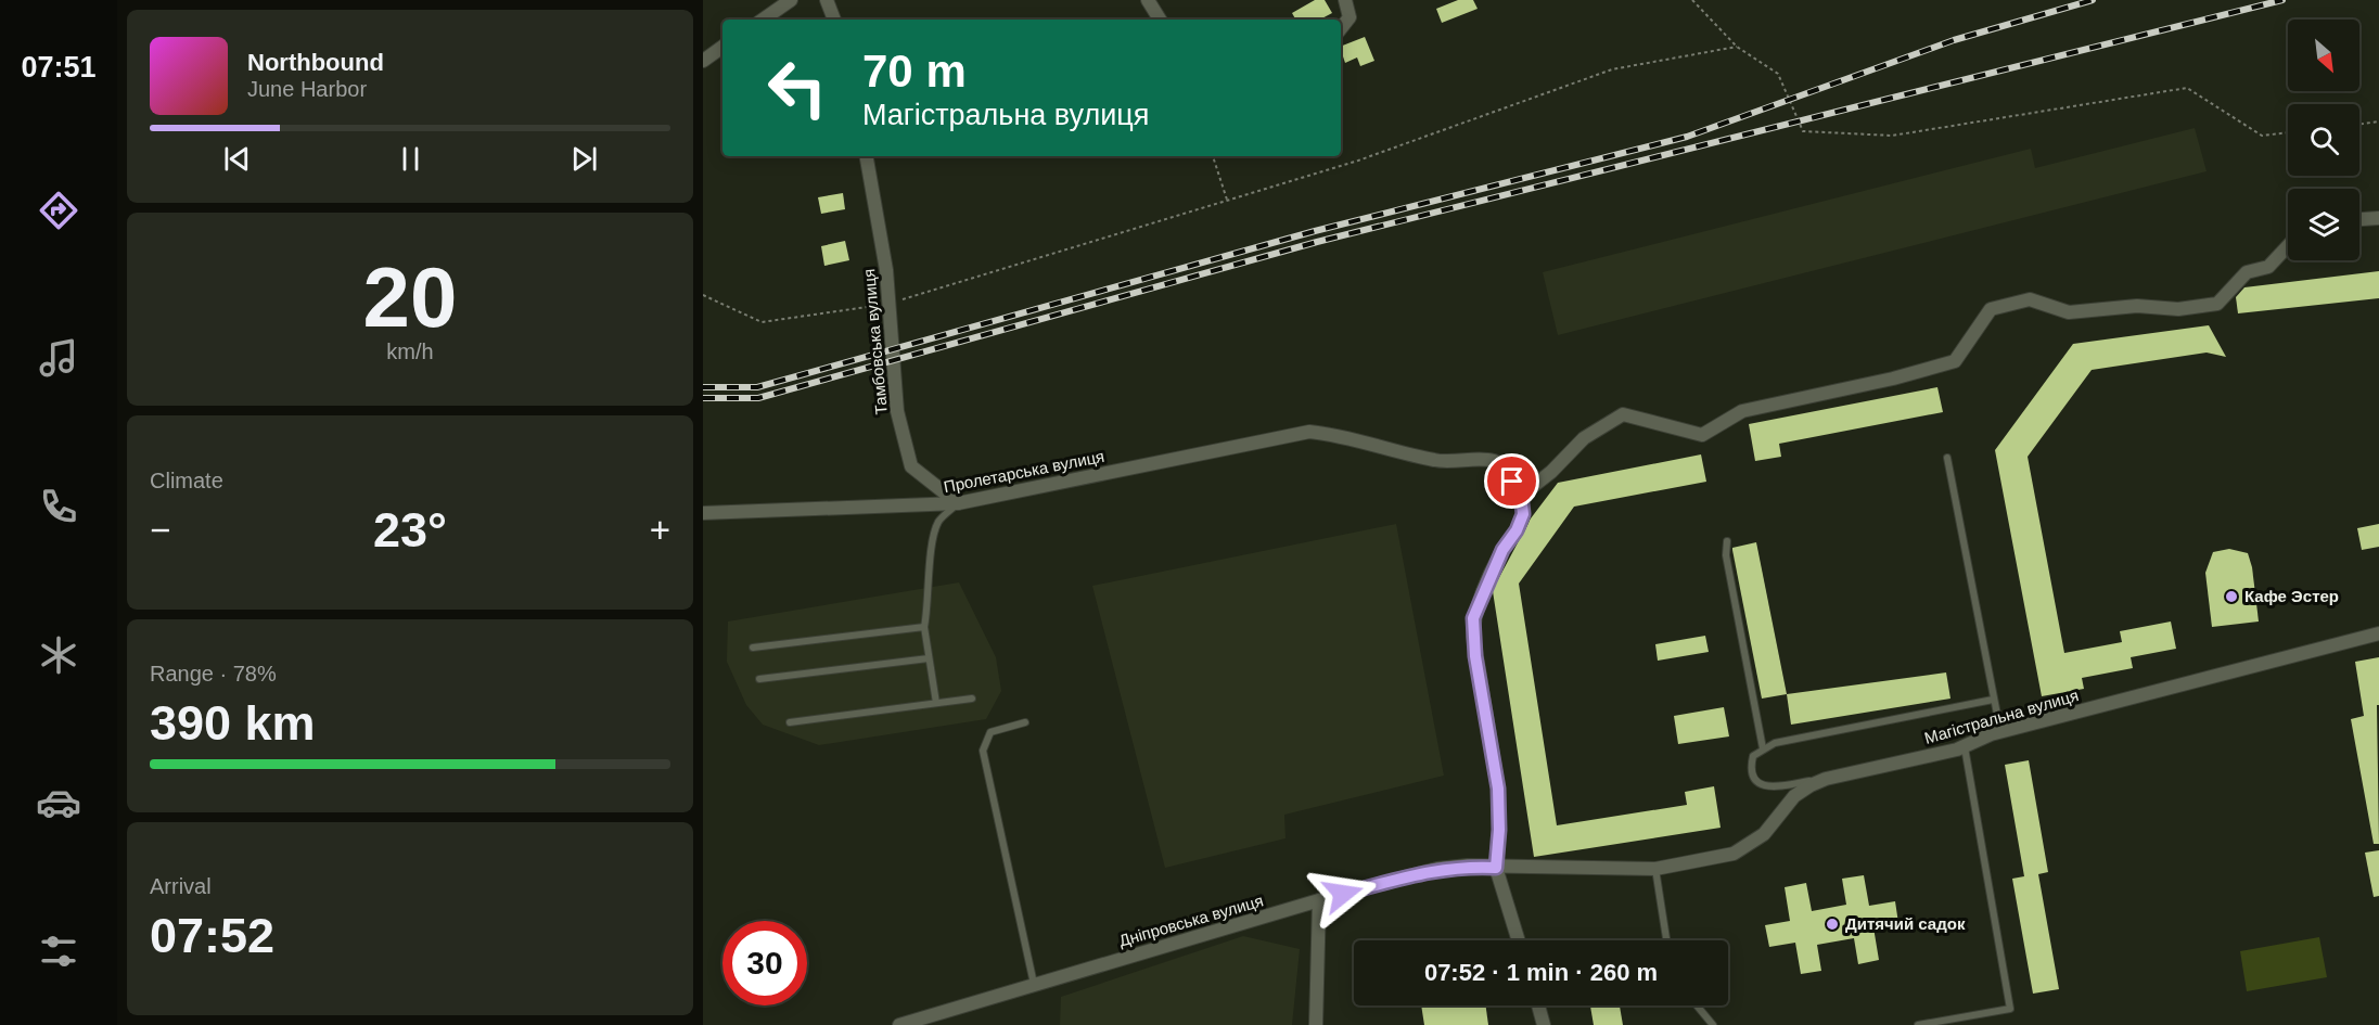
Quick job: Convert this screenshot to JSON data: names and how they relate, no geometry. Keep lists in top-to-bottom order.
{
  "streets": {
    "street": [
      "Тамбовська вулиця",
      "Пролетарська вулиця",
      "Магістральна вулиця",
      "Дніпровська вулиця"
    ]
  },
  "crossings": [
    ["Тамбовська вулиця", "Пролетарська вулиця"],
    ["Магістральна вулиця", "Дніпровська вулиця"]
  ],
  "places": ["Кафе Эстер", "Дитячий садок"],
  "north": "bottom right",
  "page": {
    "tabs": "07:51",
    "turn": ["70 m", "Магістральна вулиця"],
    "song": ["Northbound", "June Harbor"],
    "tile": [
      ["20", "km/h"],
      "Climate",
      ["Range · 78%", "390 km"],
      ["Arrival", "07:52"]
    ],
    "heat": ["−", "23°", "+"],
    "limit": "30",
    "trip": "07:52 · 1 min · 260 m"
  }
}
